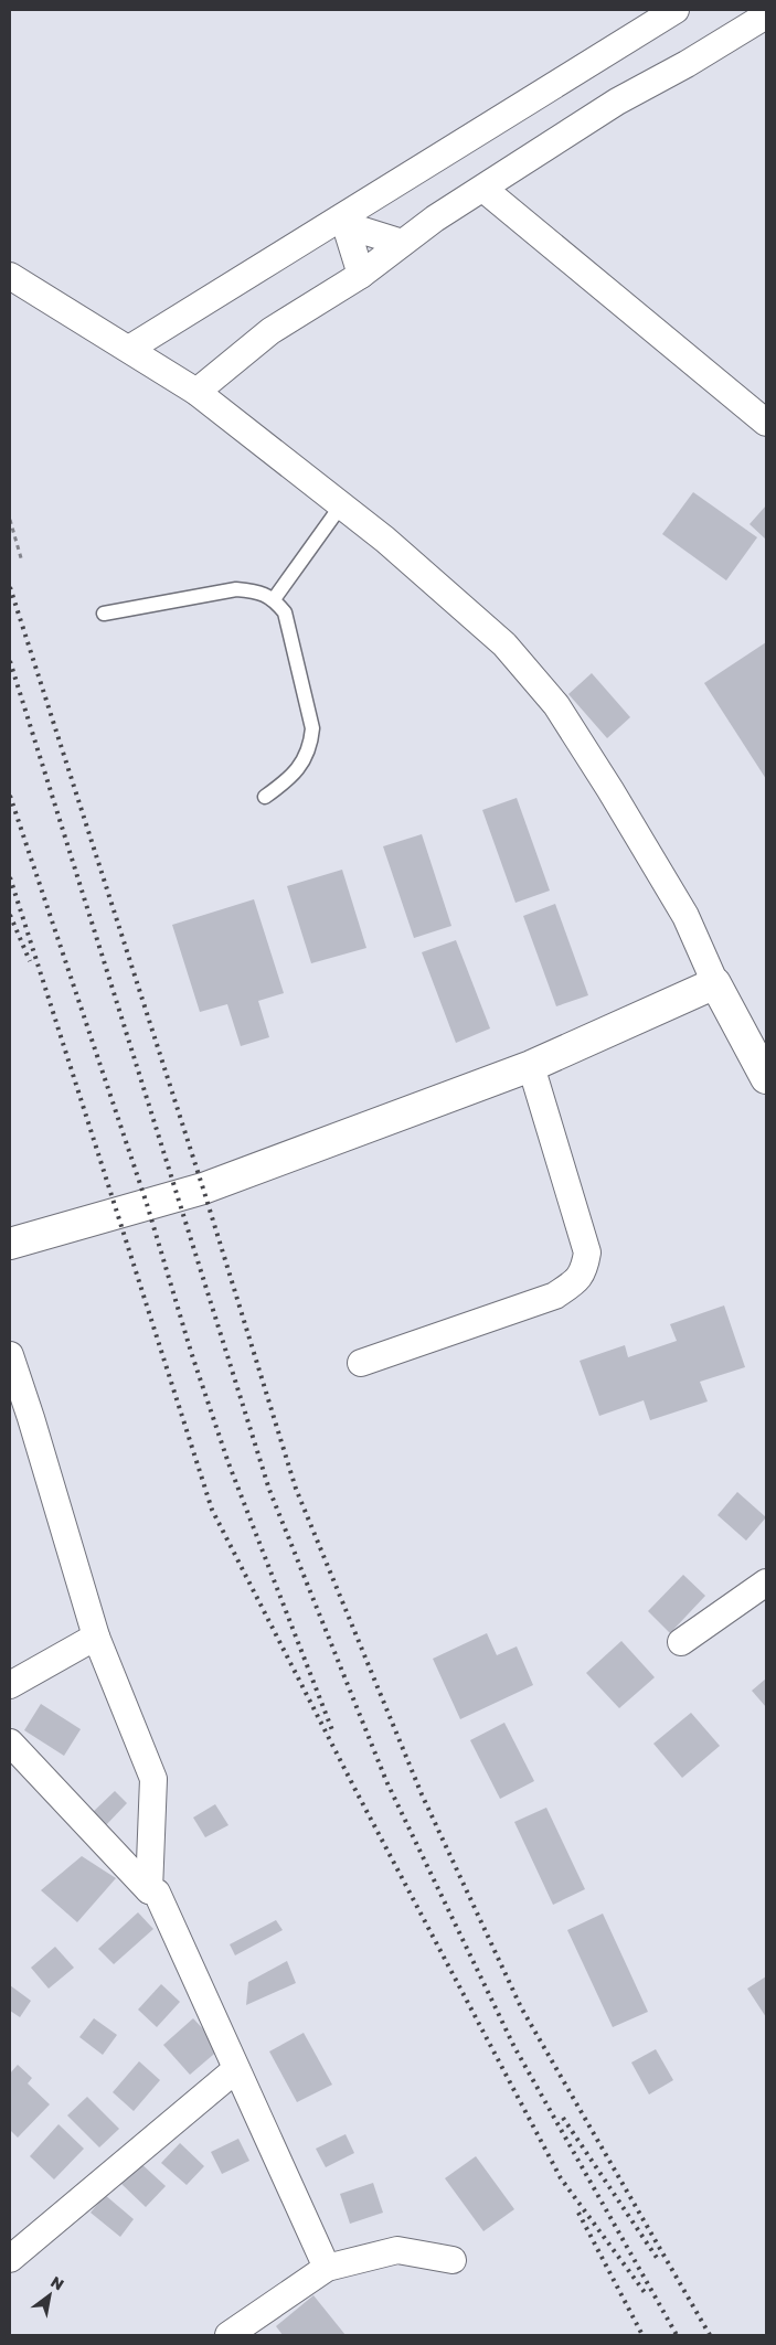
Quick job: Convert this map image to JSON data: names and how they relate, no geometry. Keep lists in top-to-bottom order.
{
  "north": "top right"
}
